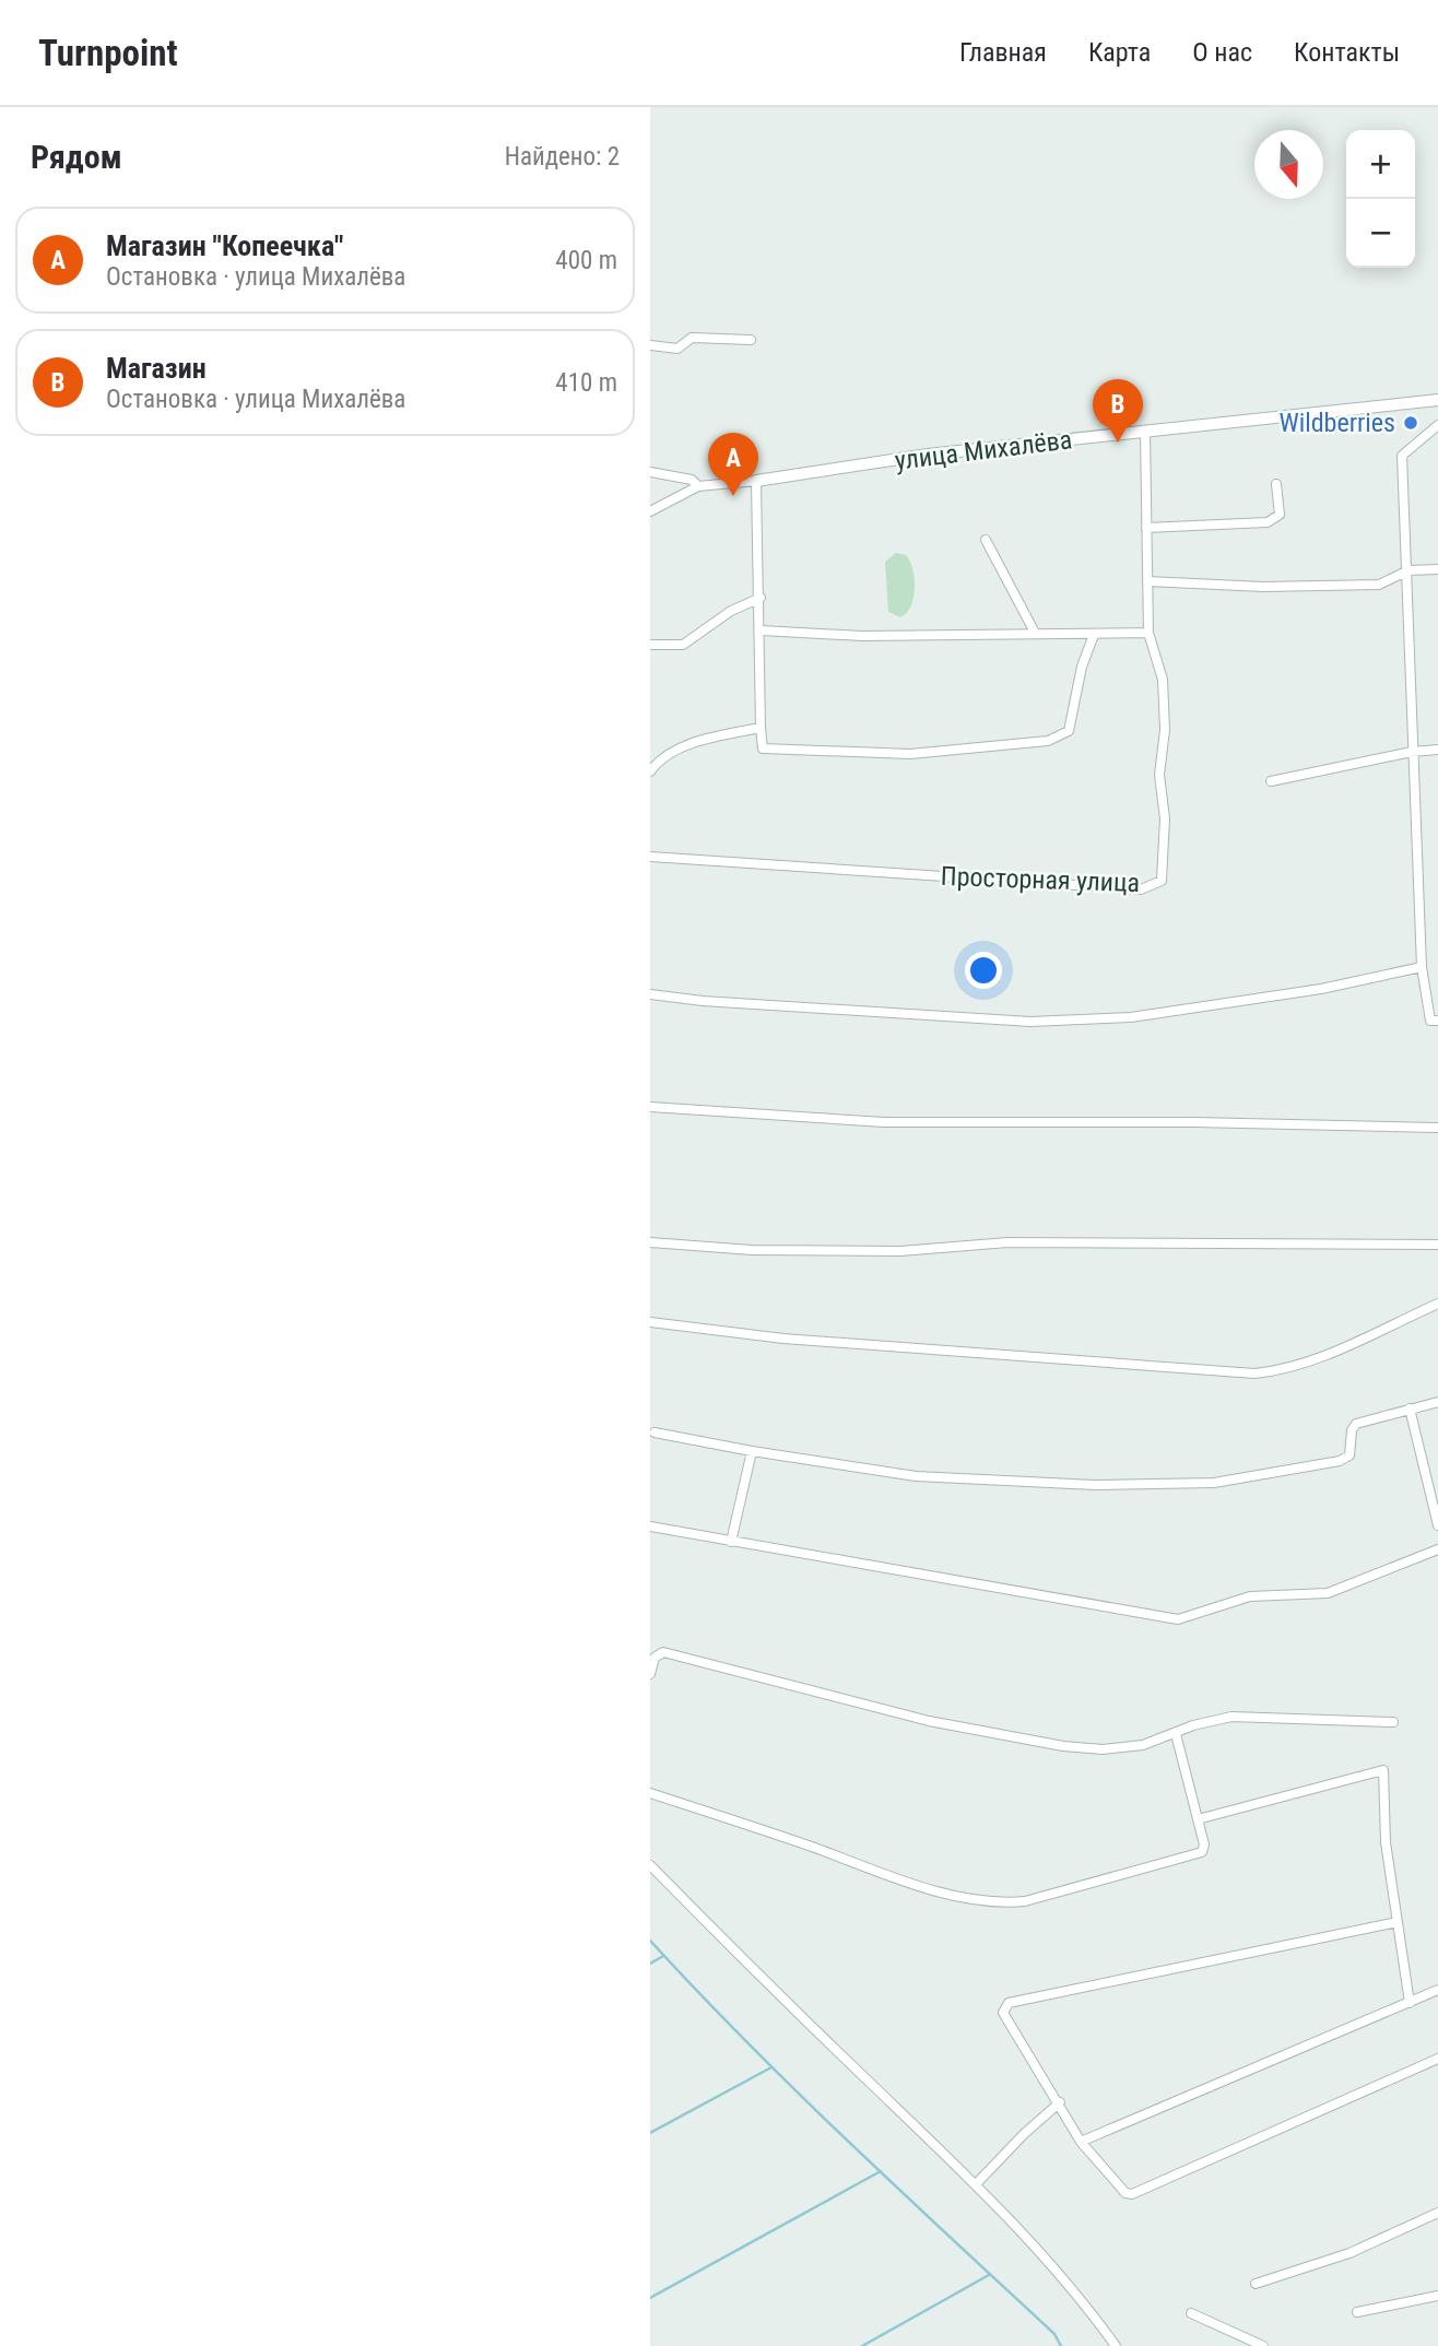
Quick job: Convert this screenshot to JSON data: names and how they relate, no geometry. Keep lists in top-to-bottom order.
{
  "streets": {
    "street": ["улица Михалёва", "Просторная улица"]
  },
  "crossings": [
    ["улица Михалёва", "Просторная улица"]
  ],
  "places": ["Wildberries"],
  "north": "bottom",
  "page": {
    "header": "Turnpoint",
    "nav": [
      "Главная",
      "Карта",
      "О нас",
      "Контакты"
    ],
    "heading": ["Рядом", "Найдено: 2"],
    "map_buttons": ["+", "−"],
    "list": [
      {
        "mark": "A",
        "name": "Магазин \"Копеечка\"",
        "note": "Остановка · улица Михалёва",
        "value": "400 m"
      },
      {
        "mark": "B",
        "name": "Магазин",
        "note": "Остановка · улица Михалёва",
        "value": "410 m"
      }
    ],
    "pins": ["B", "A"]
  }
}
